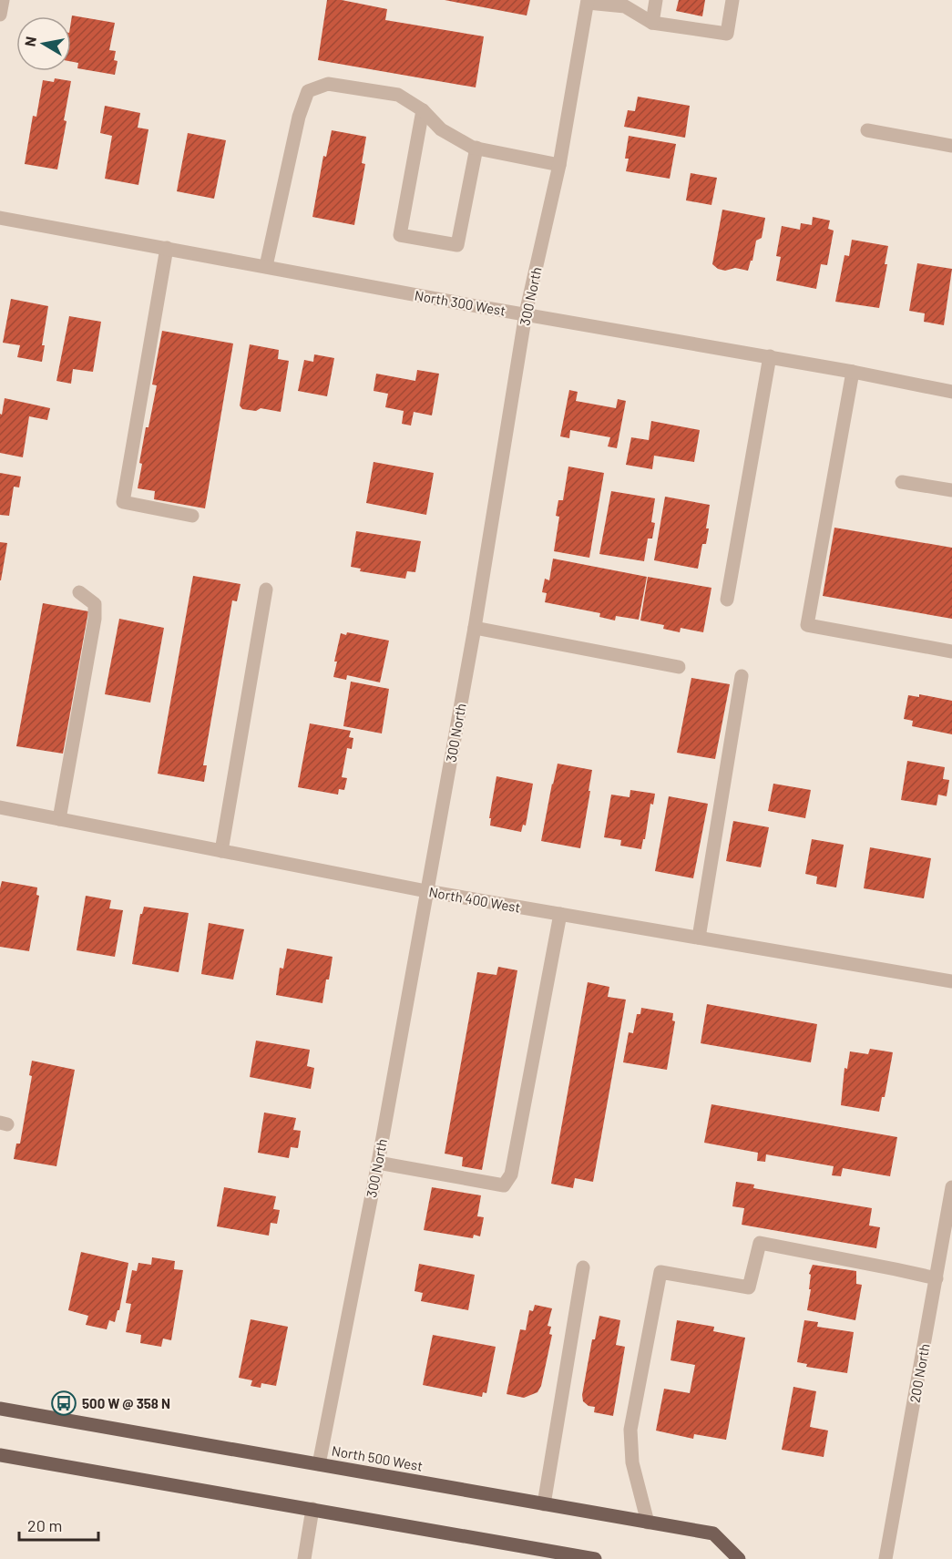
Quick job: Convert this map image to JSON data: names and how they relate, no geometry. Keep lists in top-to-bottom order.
{
  "streets": {
    "main road": ["North 500 West"],
    "street": [
      "300 North",
      "North 300 West",
      "North 400 West",
      "200 North"
    ]
  },
  "crossings": [
    ["300 North", "North 300 West"],
    ["300 North", "North 400 West"],
    ["300 North", "North 500 West"]
  ],
  "places": {
    "bus stop": ["500 W @ 358 N"]
  },
  "scale_bar": "20 m",
  "north": "left"
}
